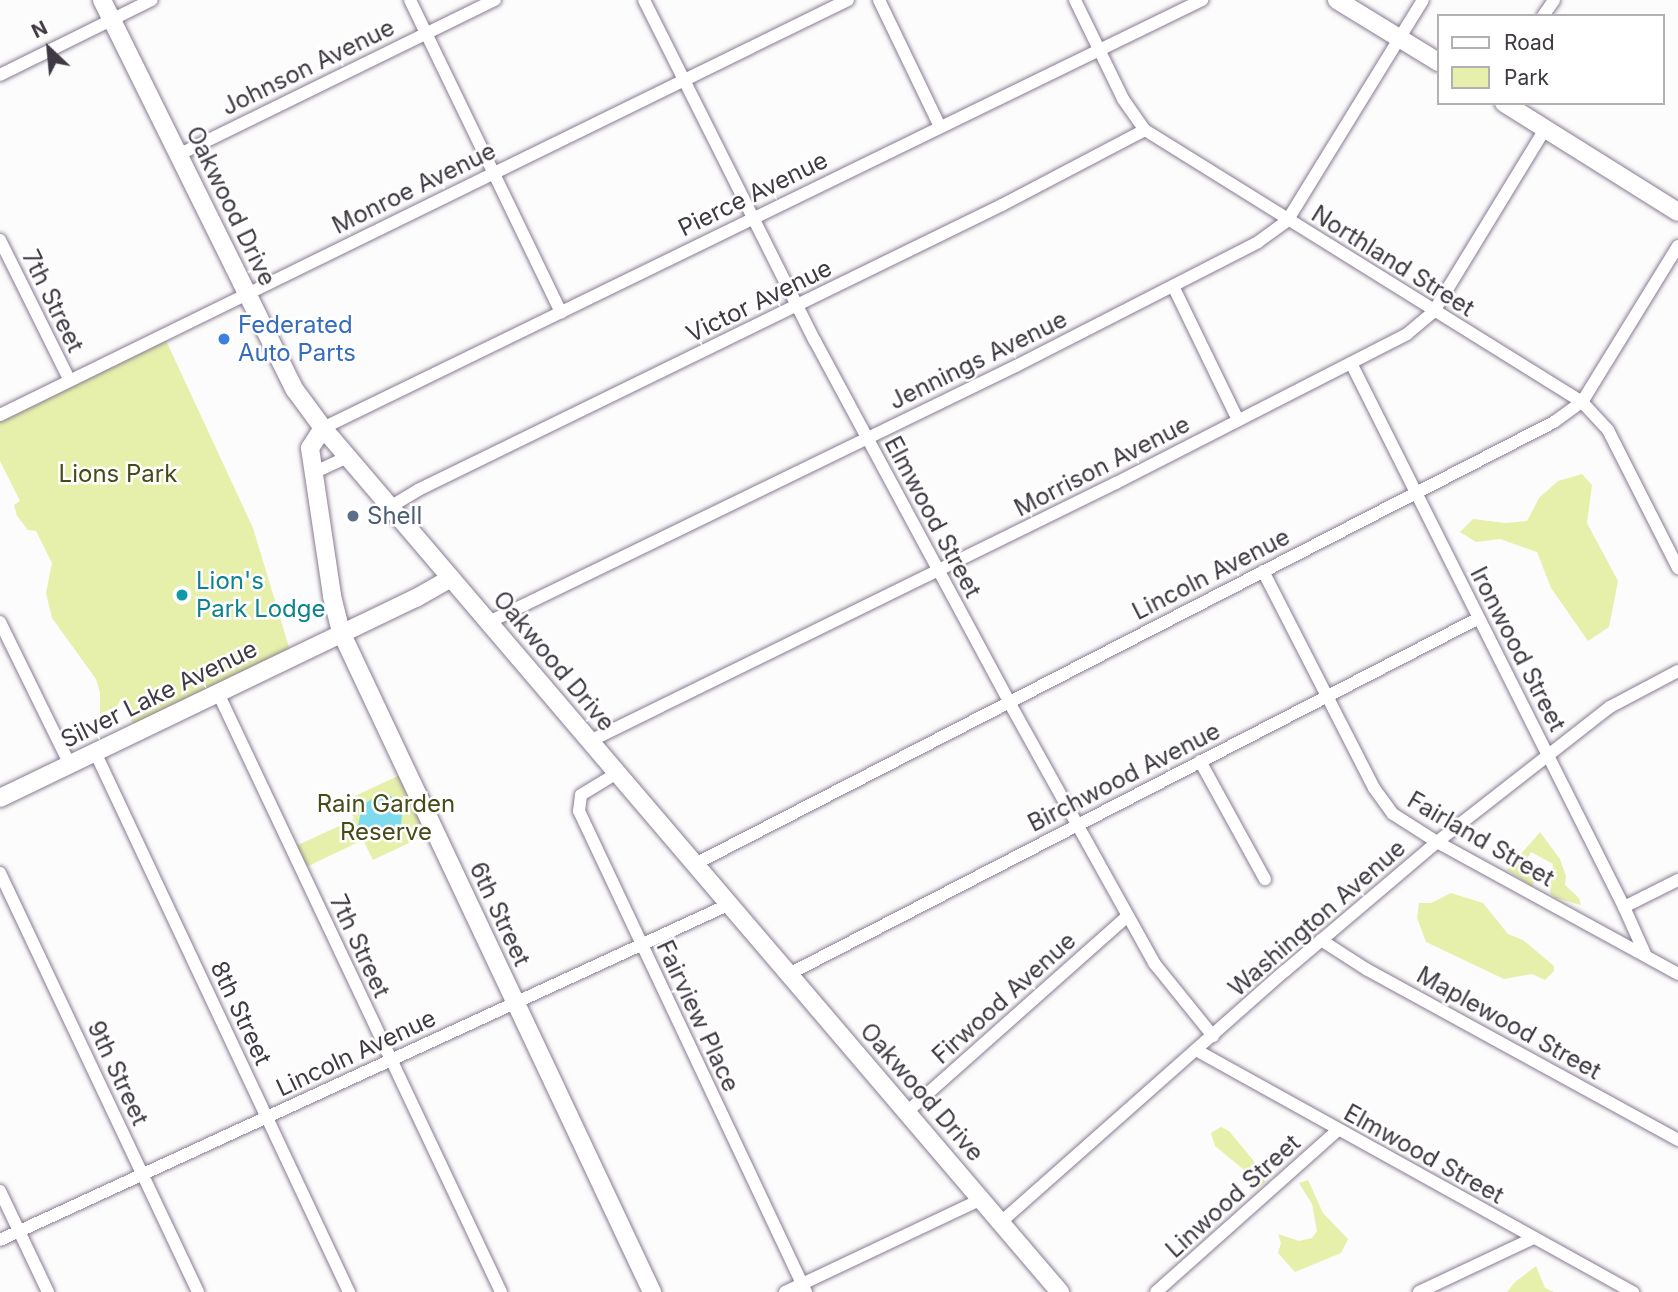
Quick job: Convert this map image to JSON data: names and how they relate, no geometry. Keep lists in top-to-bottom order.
{
  "streets": {
    "street": [
      "Johnson Avenue",
      "Monroe Avenue",
      "Pierce Avenue",
      "Oakwood Drive",
      "Northland Street",
      "7th Street",
      "Victor Avenue",
      "Jennings Avenue",
      "Morrison Avenue",
      "Elmwood Street",
      "Lincoln Avenue",
      "Ironwood Street",
      "Silver Lake Avenue",
      "Birchwood Avenue",
      "Fairland Street",
      "6th Street",
      "Washington Avenue",
      "Firwood Avenue",
      "8th Street",
      "Fairview Place",
      "Maplewood Street",
      "9th Street",
      "Linwood Street"
    ]
  },
  "crossings": [
    ["Johnson Avenue", "Oakwood Drive"],
    ["Monroe Avenue", "Oakwood Drive"],
    ["Monroe Avenue", "7th Street"],
    ["Monroe Avenue", "Elmwood Street"],
    ["Pierce Avenue", "Oakwood Drive"],
    ["Pierce Avenue", "Northland Street"],
    ["Pierce Avenue", "Elmwood Street"],
    ["Pierce Avenue", "6th Street"],
    ["Oakwood Drive", "Victor Avenue"],
    ["Oakwood Drive", "Jennings Avenue"],
    ["Oakwood Drive", "Morrison Avenue"],
    ["Oakwood Drive", "Lincoln Avenue"],
    ["Oakwood Drive", "Silver Lake Avenue"],
    ["Oakwood Drive", "Birchwood Avenue"],
    ["Oakwood Drive", "6th Street"],
    ["Oakwood Drive", "Washington Avenue"],
    ["Oakwood Drive", "Firwood Avenue"],
    ["Oakwood Drive", "Fairview Place"],
    ["Northland Street", "Victor Avenue"],
    ["Northland Street", "Jennings Avenue"],
    ["Northland Street", "Morrison Avenue"],
    ["Northland Street", "Lincoln Avenue"],
    ["7th Street", "Lincoln Avenue"],
    ["7th Street", "Silver Lake Avenue"],
    ["Victor Avenue", "Elmwood Street"],
    ["Jennings Avenue", "Elmwood Street"],
    ["Morrison Avenue", "Elmwood Street"],
    ["Morrison Avenue", "Ironwood Street"],
    ["Elmwood Street", "Lincoln Avenue"],
    ["Elmwood Street", "Birchwood Avenue"],
    ["Elmwood Street", "Washington Avenue"],
    ["Elmwood Street", "Firwood Avenue"],
    ["Elmwood Street", "Linwood Street"],
    ["Lincoln Avenue", "Ironwood Street"],
    ["Lincoln Avenue", "Fairland Street"],
    ["Lincoln Avenue", "6th Street"],
    ["Lincoln Avenue", "8th Street"],
    ["Lincoln Avenue", "Fairview Place"],
    ["Lincoln Avenue", "9th Street"],
    ["Ironwood Street", "Birchwood Avenue"],
    ["Ironwood Street", "Fairland Street"],
    ["Ironwood Street", "Washington Avenue"],
    ["Silver Lake Avenue", "6th Street"],
    ["Silver Lake Avenue", "8th Street"],
    ["Birchwood Avenue", "Fairland Street"],
    ["Fairland Street", "Washington Avenue"],
    ["Washington Avenue", "Maplewood Street"]
  ],
  "parks": ["Lions Park", "Rain Garden Reserve"],
  "places": ["Federated Auto Parts", "Shell", "Lion's Park Lodge"],
  "legend": ["Road", "Park"],
  "north": "top left"
}
